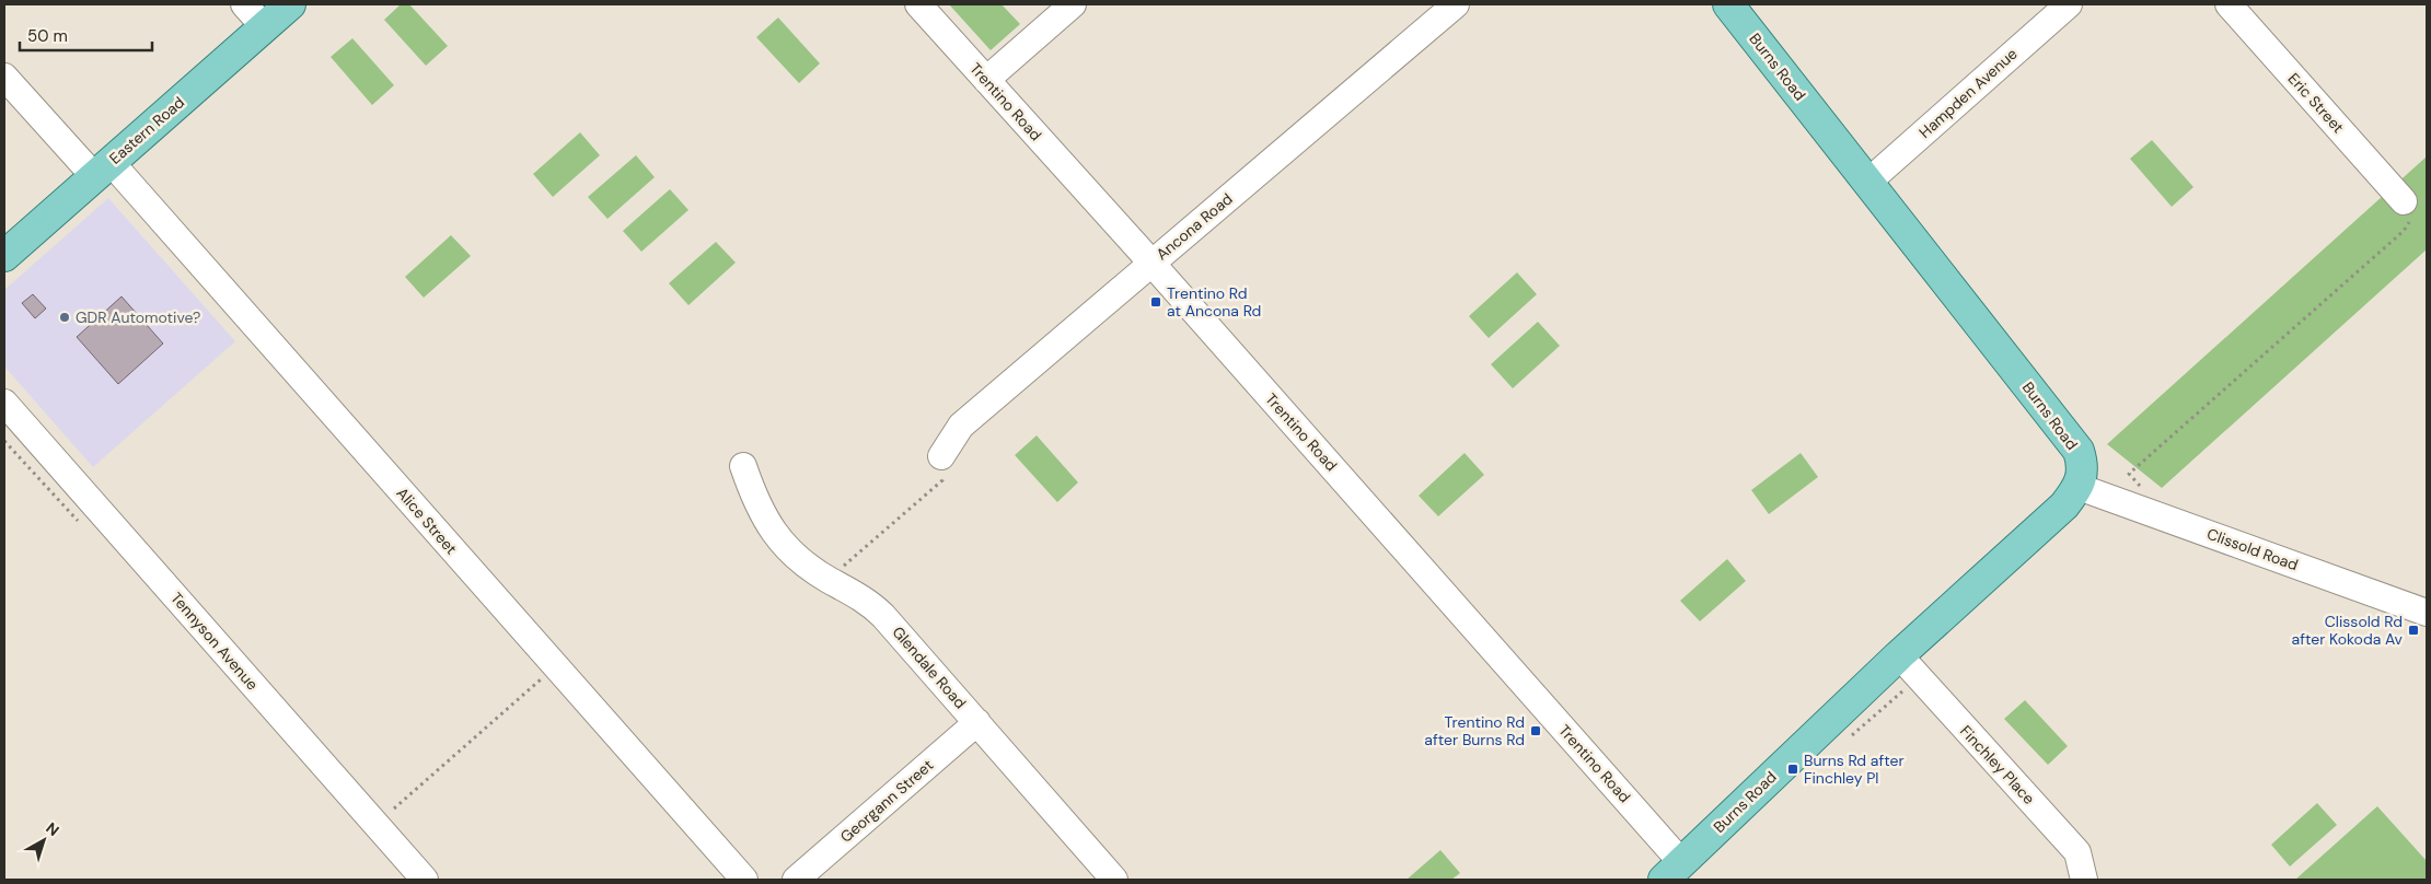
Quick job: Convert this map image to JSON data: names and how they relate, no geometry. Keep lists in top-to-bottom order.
{
  "streets": {
    "main road": ["Burns Road", "Eastern Road"],
    "street": [
      "Hampden Avenue",
      "Trentino Road",
      "Eric Street",
      "Ancona Road",
      "Alice Street",
      "Clissold Road",
      "Tennyson Avenue",
      "Glendale Road",
      "Finchley Place",
      "Georgann Street"
    ]
  },
  "crossings": [
    ["Burns Road", "Hampden Avenue"],
    ["Burns Road", "Trentino Road"],
    ["Burns Road", "Clissold Road"],
    ["Burns Road", "Finchley Place"],
    ["Trentino Road", "Ancona Road"],
    ["Eastern Road", "Alice Street"],
    ["Glendale Road", "Georgann Street"]
  ],
  "places": {
    "transit": [
      "Trentino Rd at Ancona Rd",
      "Clissold Rd after Kokoda Av",
      "Trentino Rd after Burns Rd",
      "Burns Rd after Finchley Pl"
    ],
    "other": ["GDR Automotive?"]
  },
  "scale_bar": "50 m",
  "north": "top right"
}
